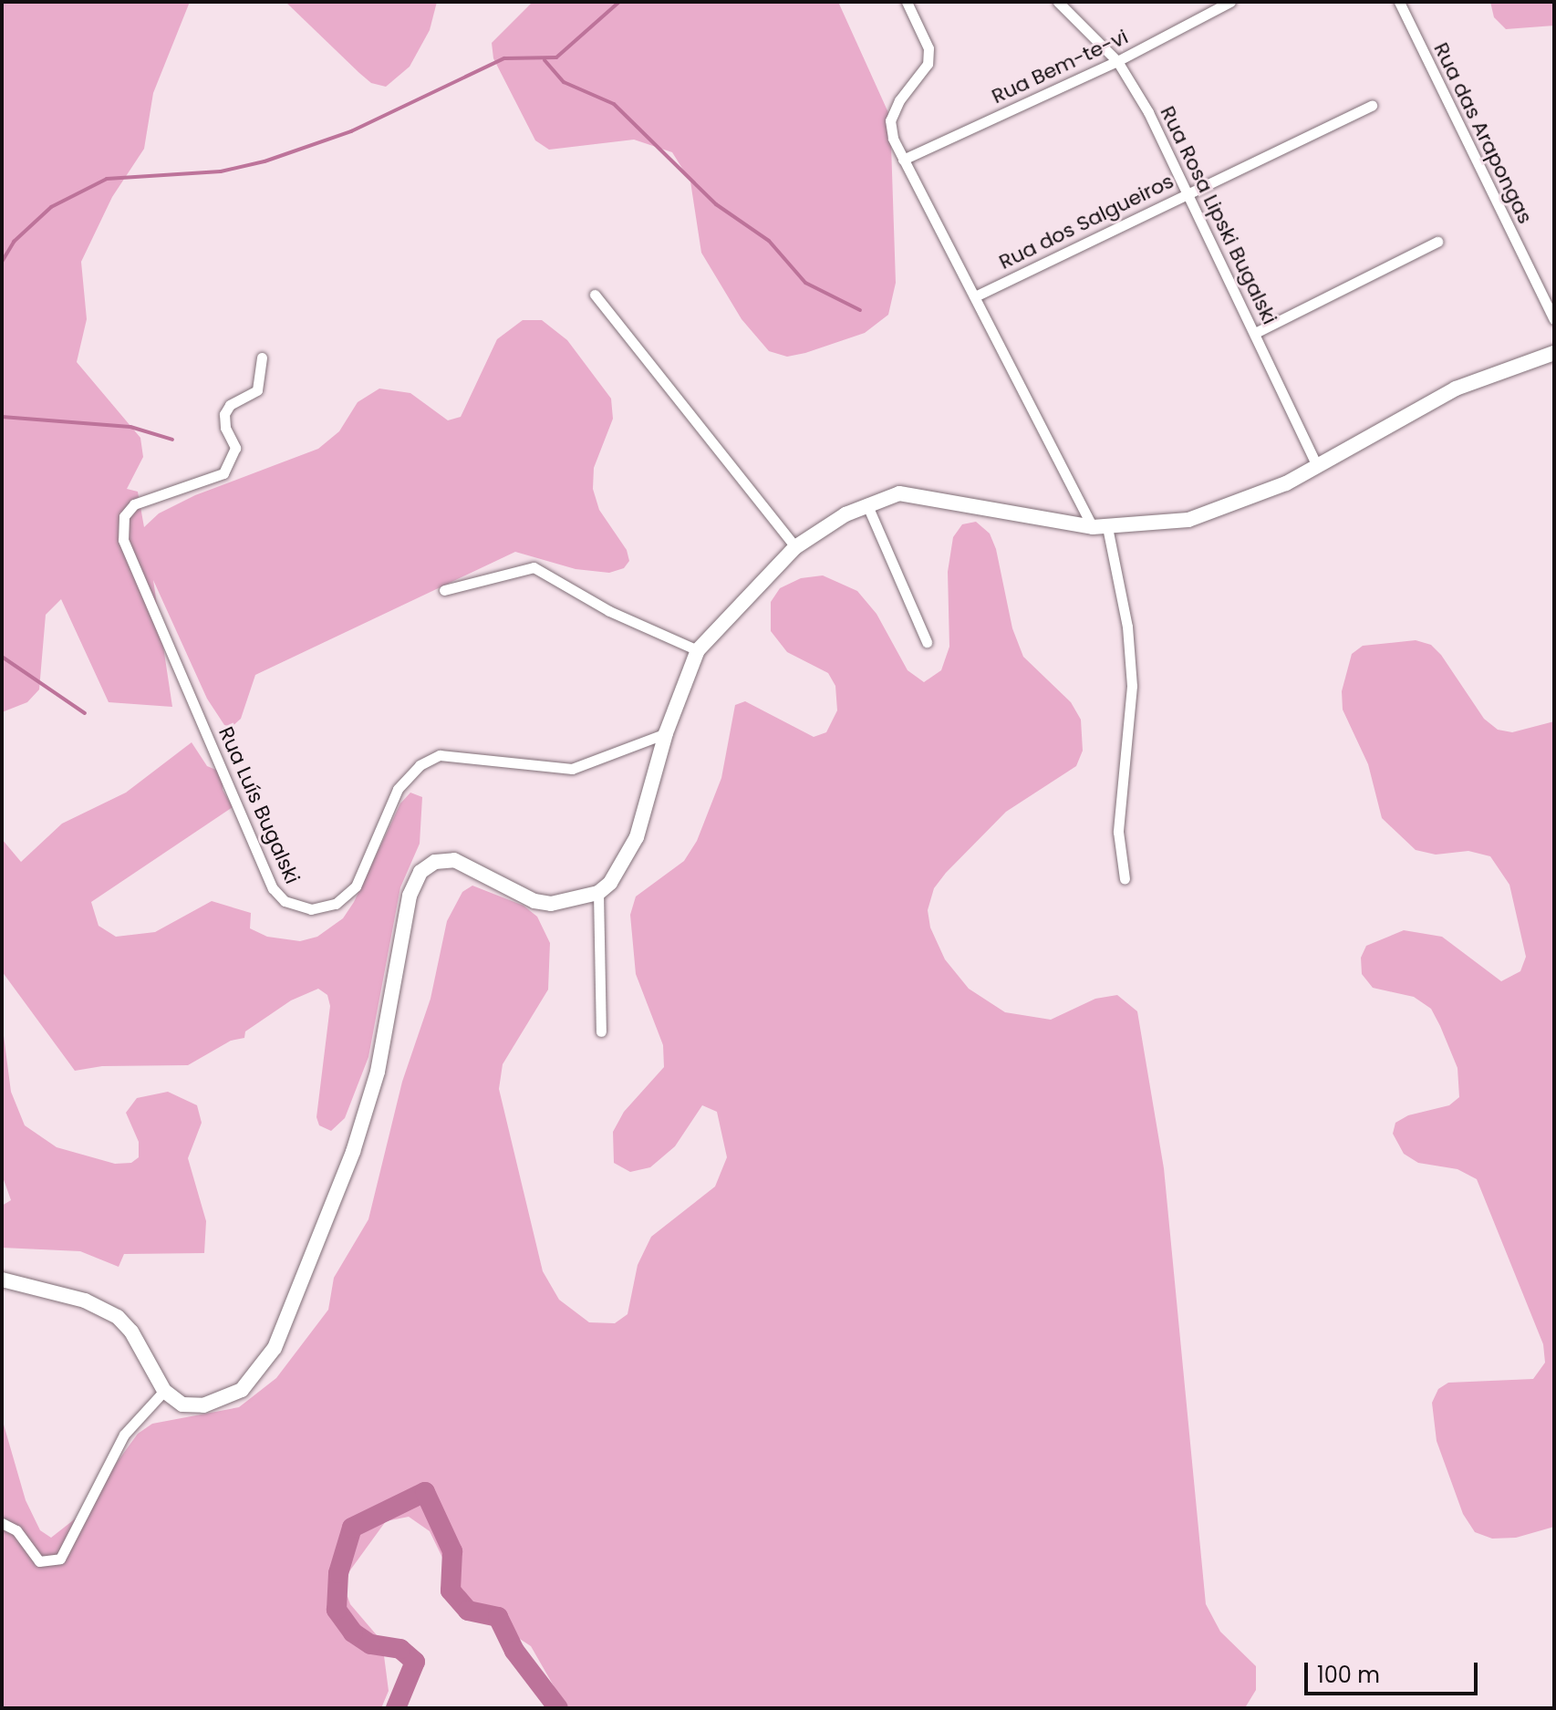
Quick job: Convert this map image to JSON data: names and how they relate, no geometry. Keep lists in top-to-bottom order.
{
  "streets": {
    "street": [
      "Rua Bem-te-vi",
      "Rua das Arapongas",
      "Rua Rosa Lipski Bugalski",
      "Rua dos Salgueiros",
      "Rua Luís Bugalski"
    ]
  },
  "crossings": [
    ["Rua Bem-te-vi", "Rua Rosa Lipski Bugalski"],
    ["Rua Rosa Lipski Bugalski", "Rua dos Salgueiros"]
  ],
  "scale_bar": "100 m"
}
